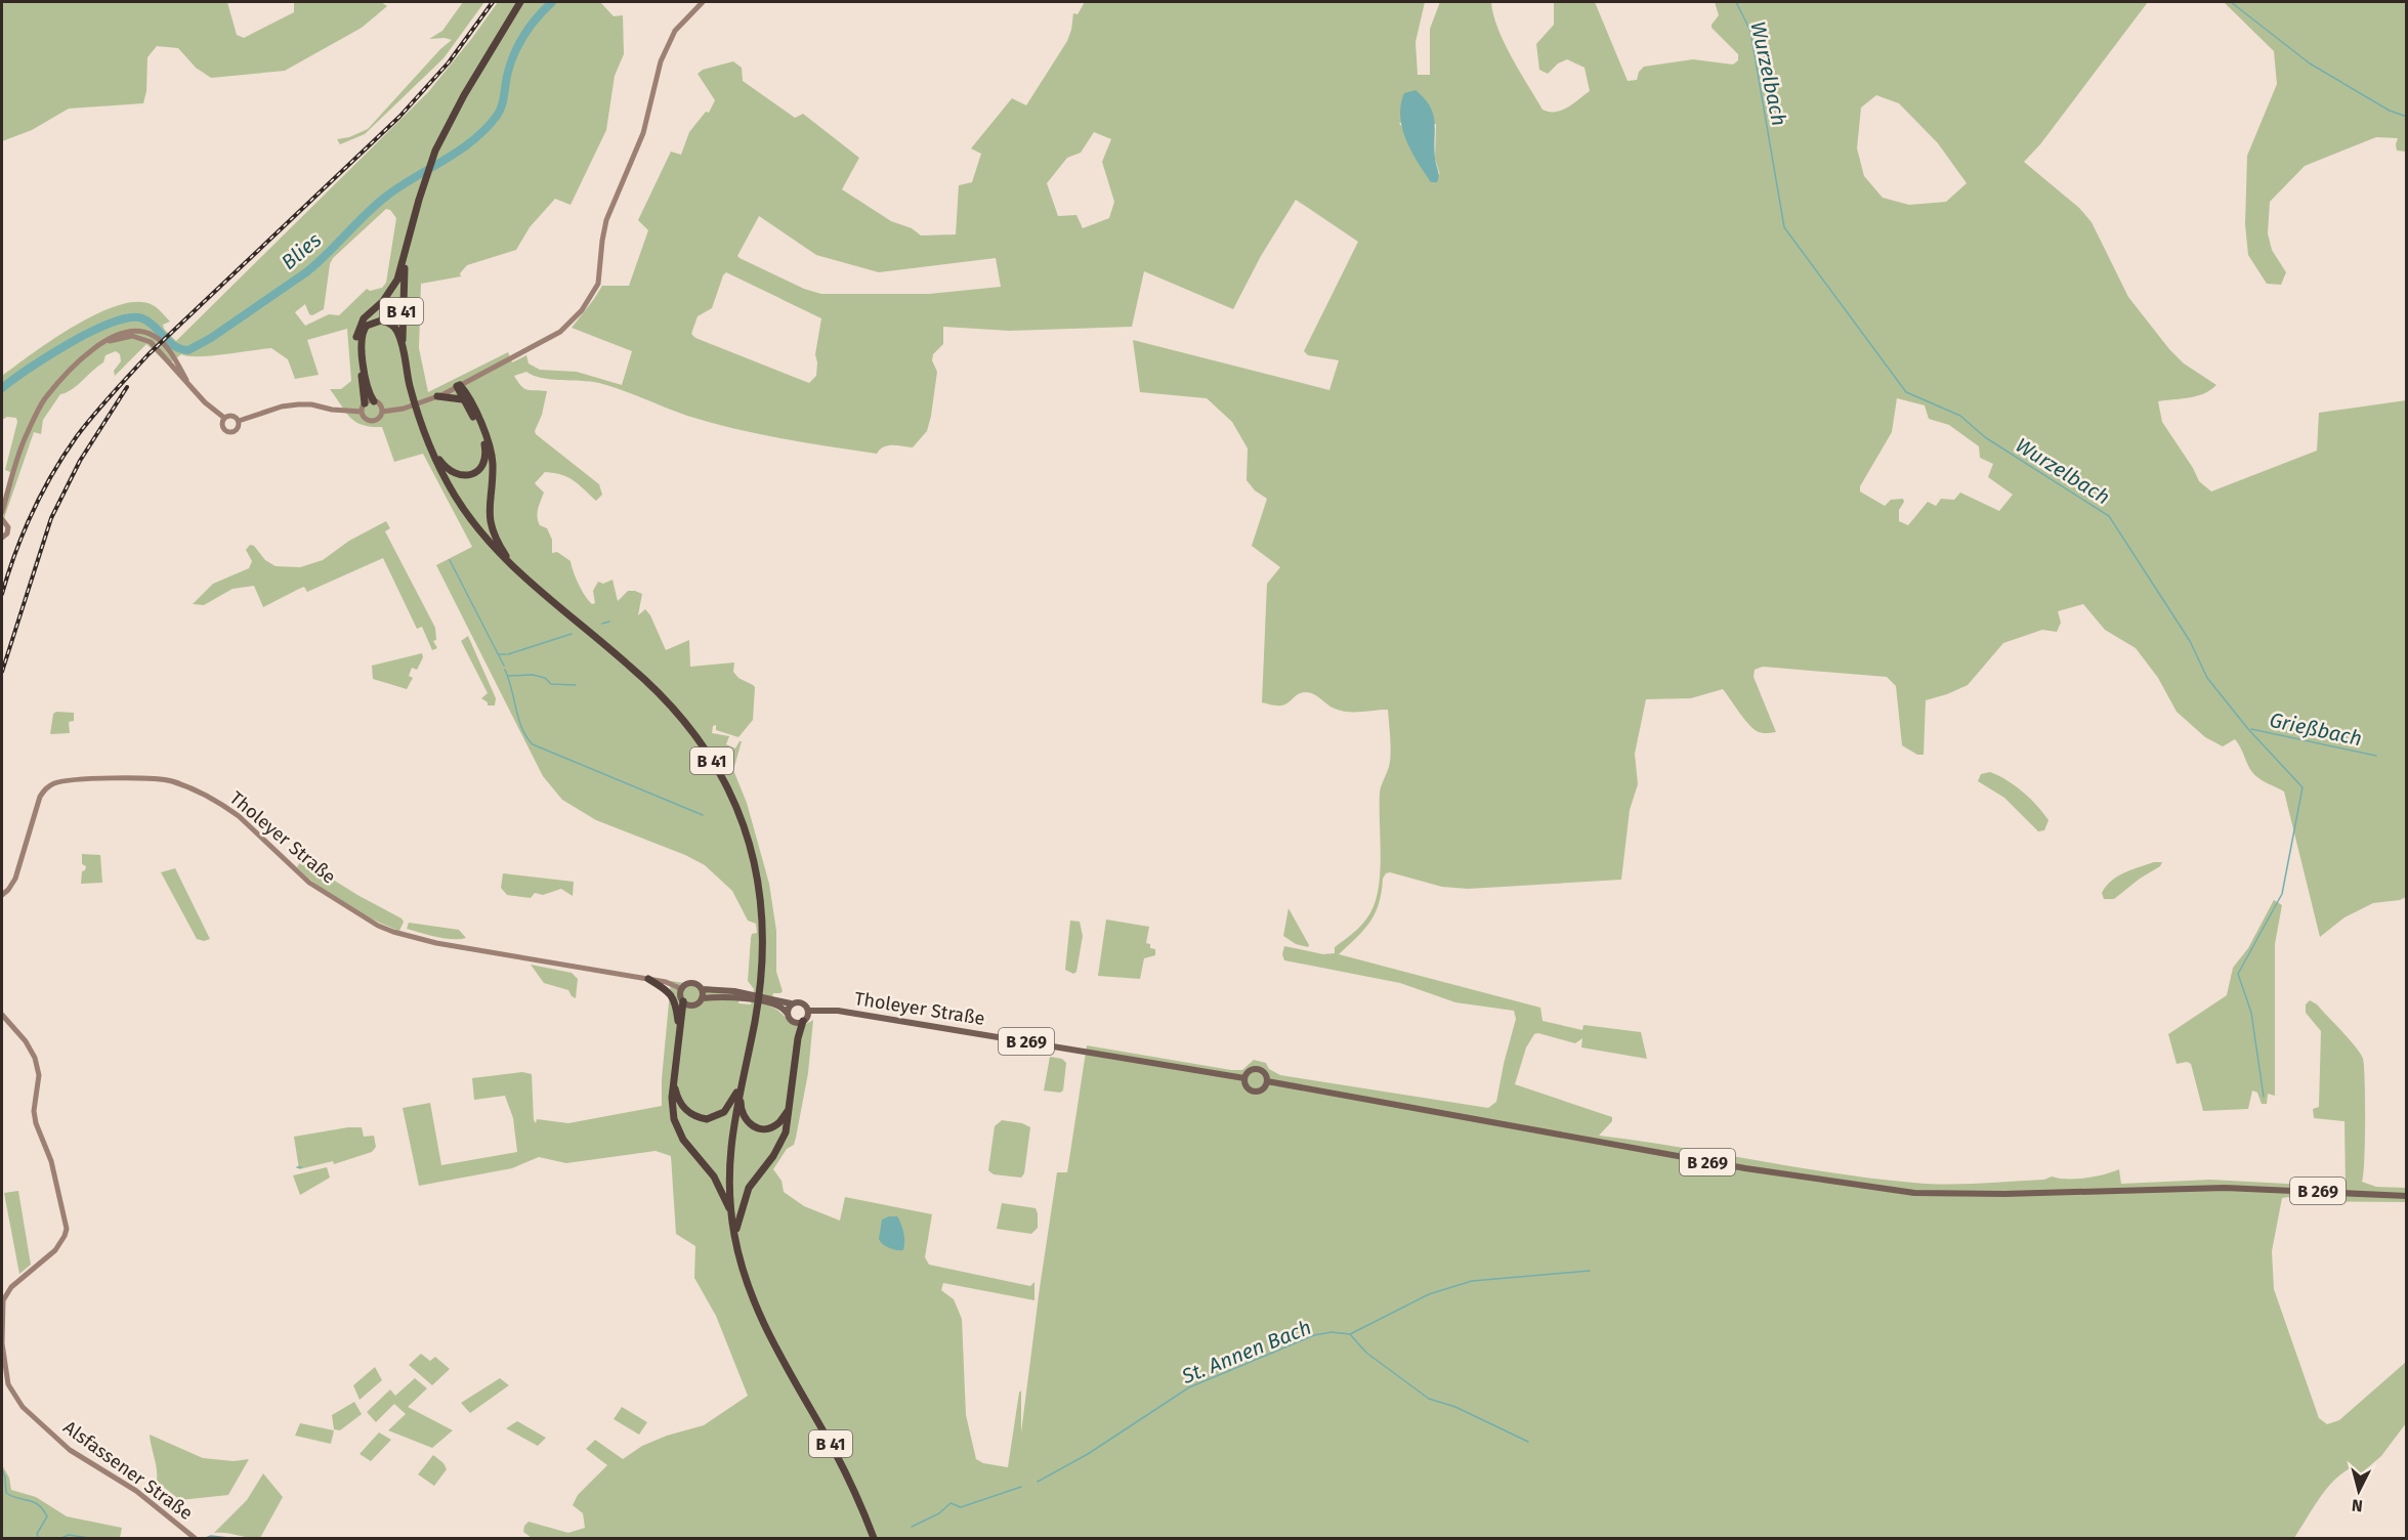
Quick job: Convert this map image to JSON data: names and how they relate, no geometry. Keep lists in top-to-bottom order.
{
  "streets": {
    "highway": ["B 41"],
    "main road": ["Tholeyer Straße", "B 269", "Alsfassener Straße"]
  },
  "crossings": [
    ["Tholeyer Straße", "B 269"]
  ],
  "water": [
    "Wurzelbach",
    "Blies",
    "Grießbach",
    "St. Annen Bach"
  ],
  "north": "bottom"
}
